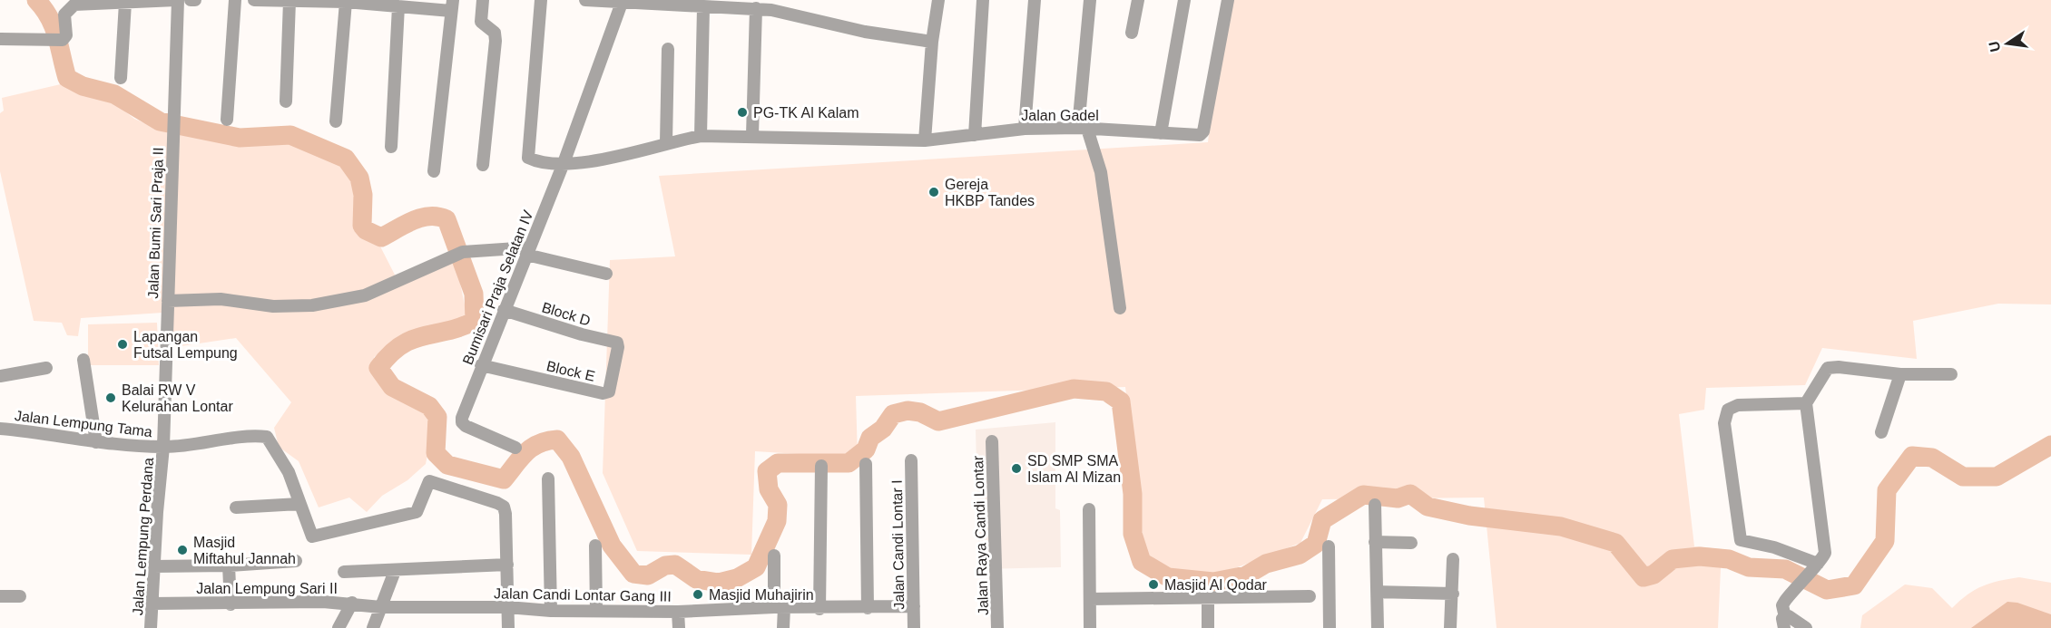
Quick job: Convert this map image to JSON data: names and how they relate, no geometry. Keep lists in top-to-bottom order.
{
  "streets": {
    "street": [
      "Jalan Gadel",
      "Jalan Bumi Sari Praja II",
      "Bumisari Praja Selatan IV",
      "Block D",
      "Block E",
      "Jalan Lempung Tama",
      "Jalan Raya Candi Lontar",
      "Jalan Lempung Perdana",
      "Jalan Candi Lontar I",
      "Jalan Lempung Sari II",
      "Jalan Candi Lontar Gang III"
    ]
  },
  "crossings": [
    ["Jalan Gadel", "Bumisari Praja Selatan IV"],
    ["Jalan Bumi Sari Praja II", "Jalan Lempung Tama"],
    ["Jalan Bumi Sari Praja II", "Jalan Lempung Perdana"],
    ["Bumisari Praja Selatan IV", "Block D"],
    ["Bumisari Praja Selatan IV", "Block E"],
    ["Block D", "Block E"],
    ["Jalan Lempung Tama", "Jalan Lempung Perdana"],
    ["Jalan Lempung Perdana", "Jalan Lempung Sari II"],
    ["Jalan Candi Lontar I", "Jalan Candi Lontar Gang III"],
    ["Jalan Lempung Sari II", "Jalan Candi Lontar Gang III"]
  ],
  "places": [
    "PG-TK Al Kalam",
    "Gereja HKBP Tandes",
    "Lapangan Futsal Lempung",
    "Balai RW V Kelurahan Lontar",
    "SD SMP SMA Islam Al Mizan",
    "Masjid Miftahul Jannah",
    "Masjid Al Qodar",
    "Masjid Muhajirin"
  ],
  "north": "left"
}
